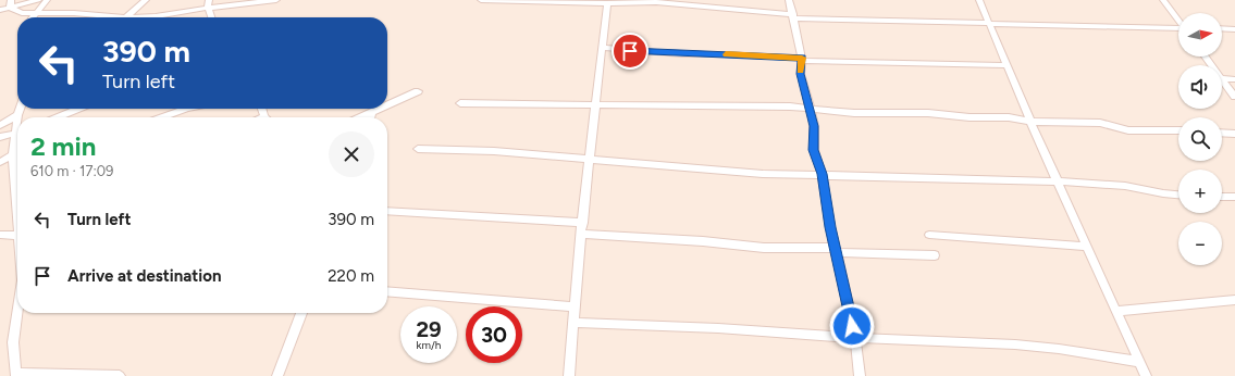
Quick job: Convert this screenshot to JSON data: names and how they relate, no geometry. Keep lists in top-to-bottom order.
{
  "north": "right",
  "page": {
    "map_buttons": ["+", "−"],
    "turn": ["390 m", "Turn left"],
    "heading": ["2 min", "610 m · 17:09"],
    "list": [
      {
        "name": "Turn left",
        "value": "390 m"
      },
      {
        "name": "Arrive at destination",
        "value": "220 m"
      }
    ],
    "speed": "29 km/h",
    "limit": "30"
  }
}
